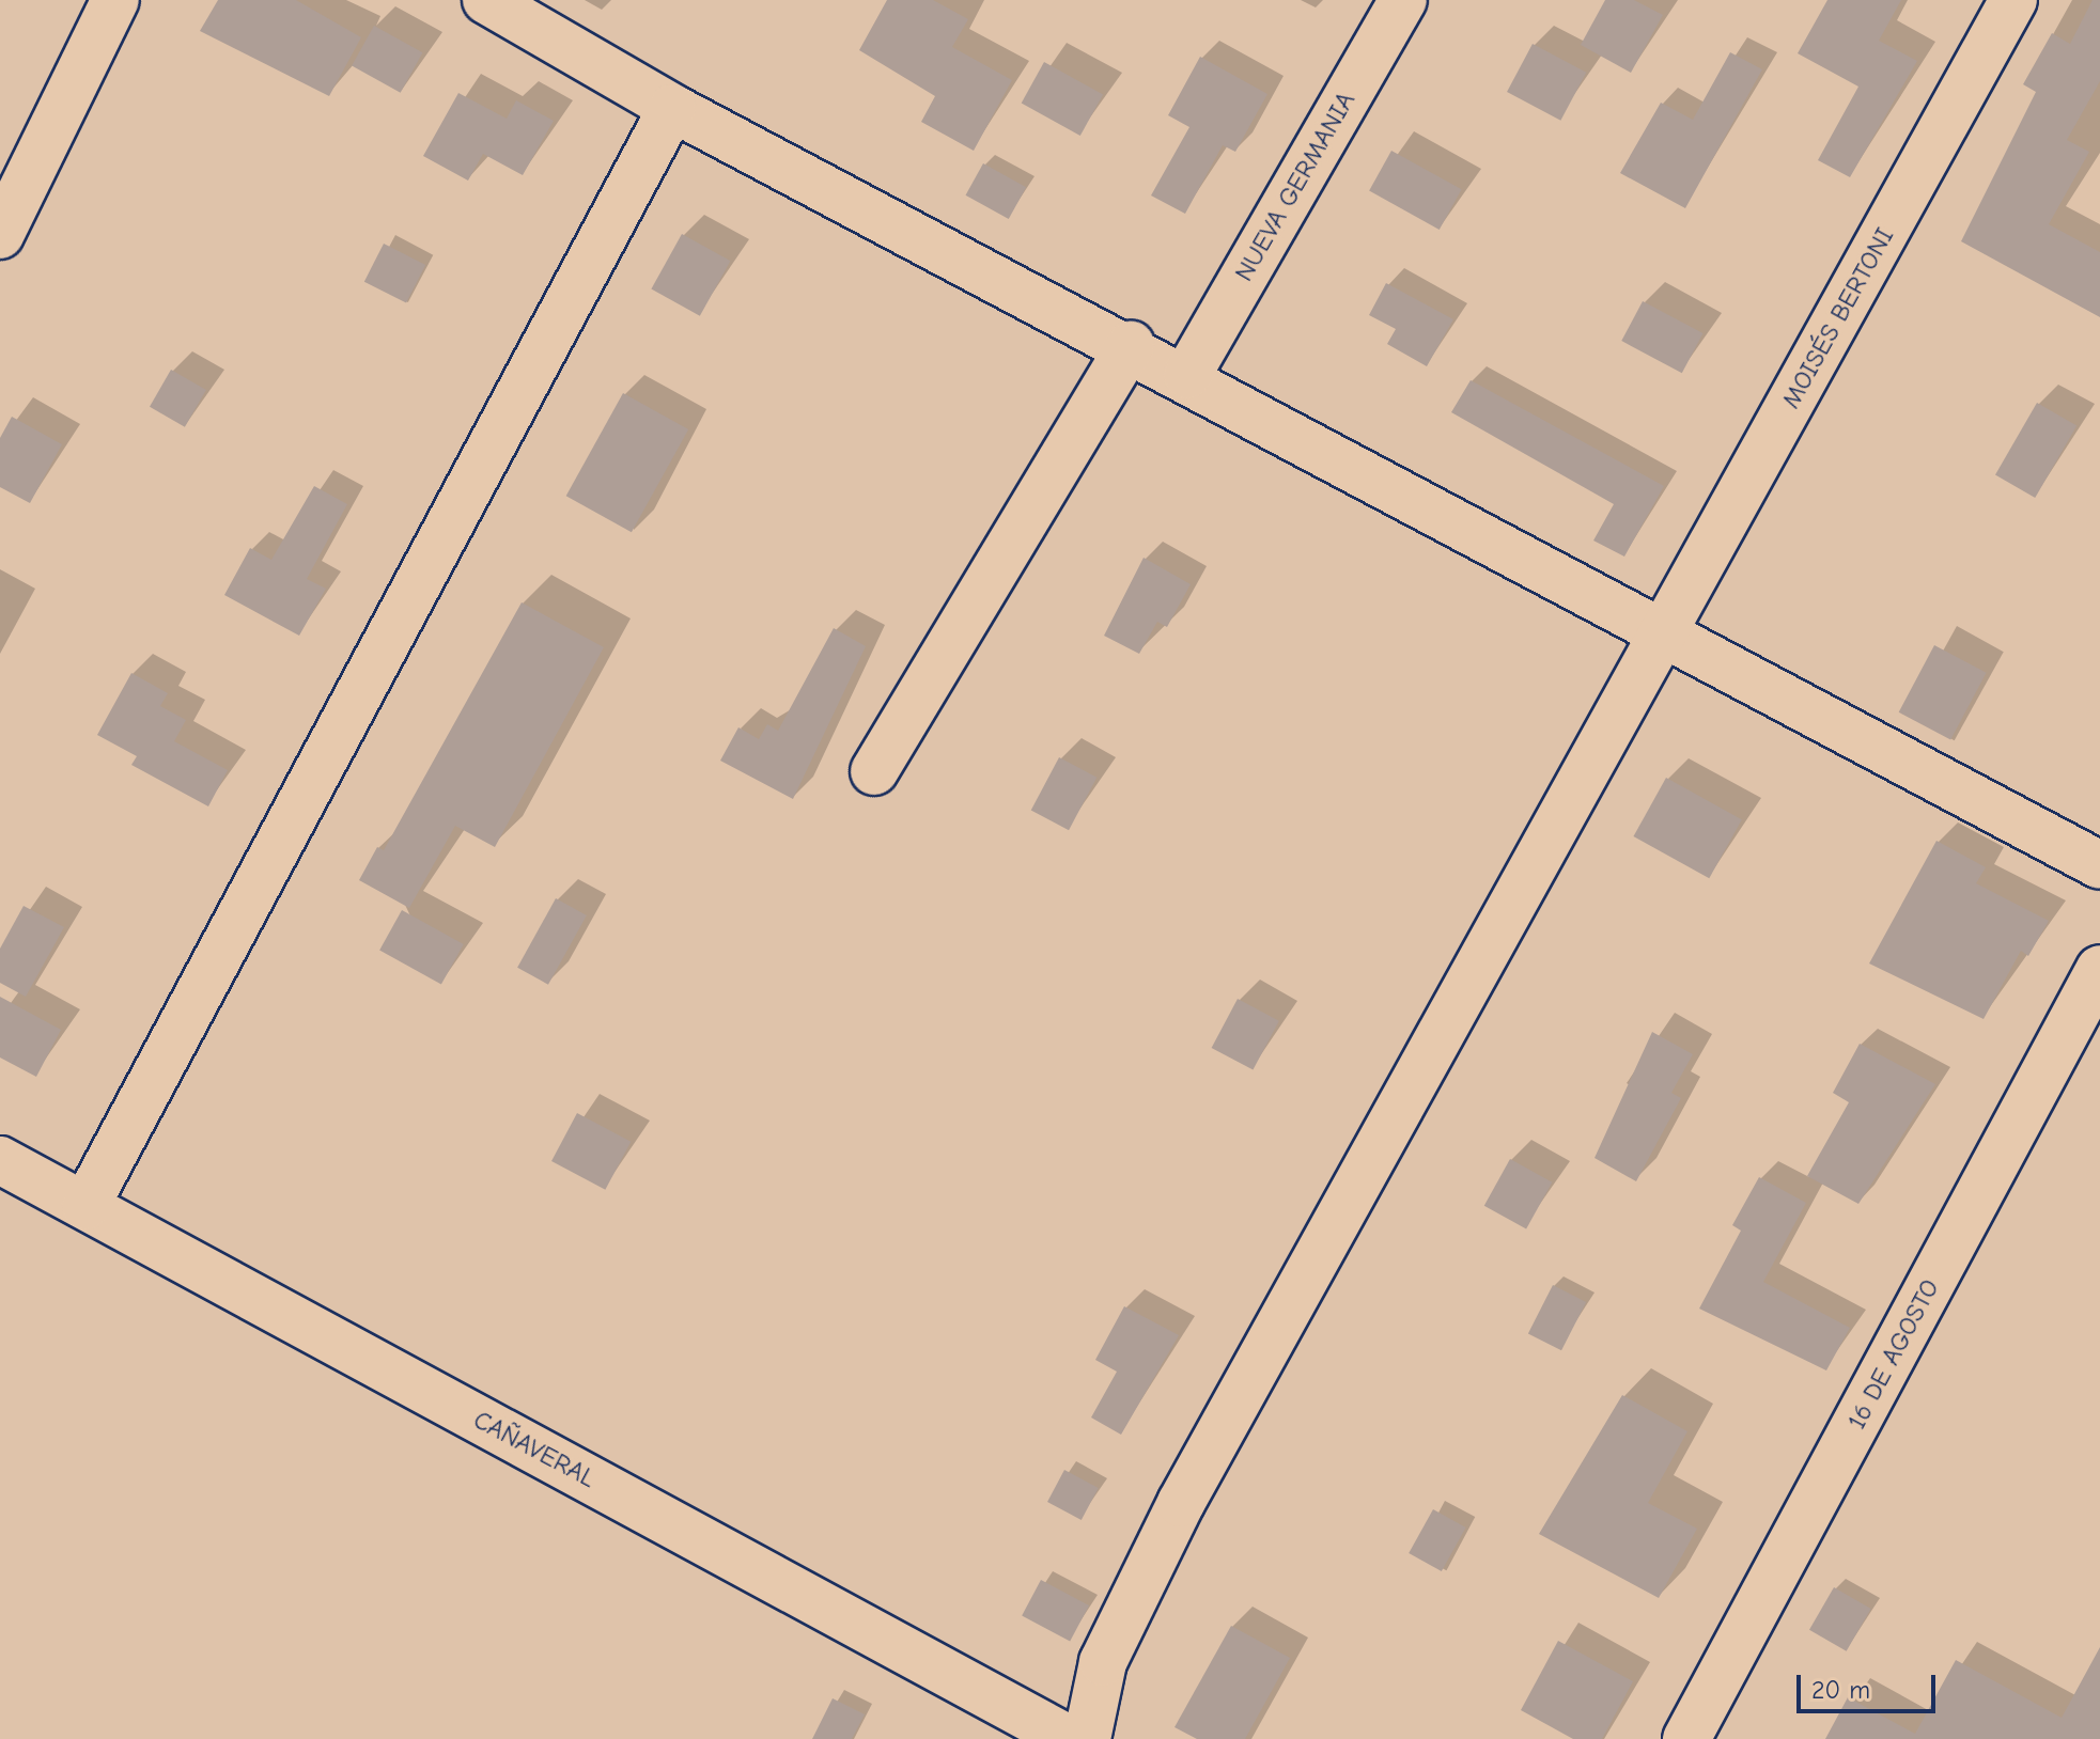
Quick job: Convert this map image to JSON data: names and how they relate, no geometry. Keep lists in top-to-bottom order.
{
  "streets": {
    "street": [
      "NUEVA GERMANIA",
      "MOISÉS BERTONI",
      "16 DE AGOSTO",
      "CAÑAVERAL"
    ]
  },
  "scale_bar": "20 m"
}
